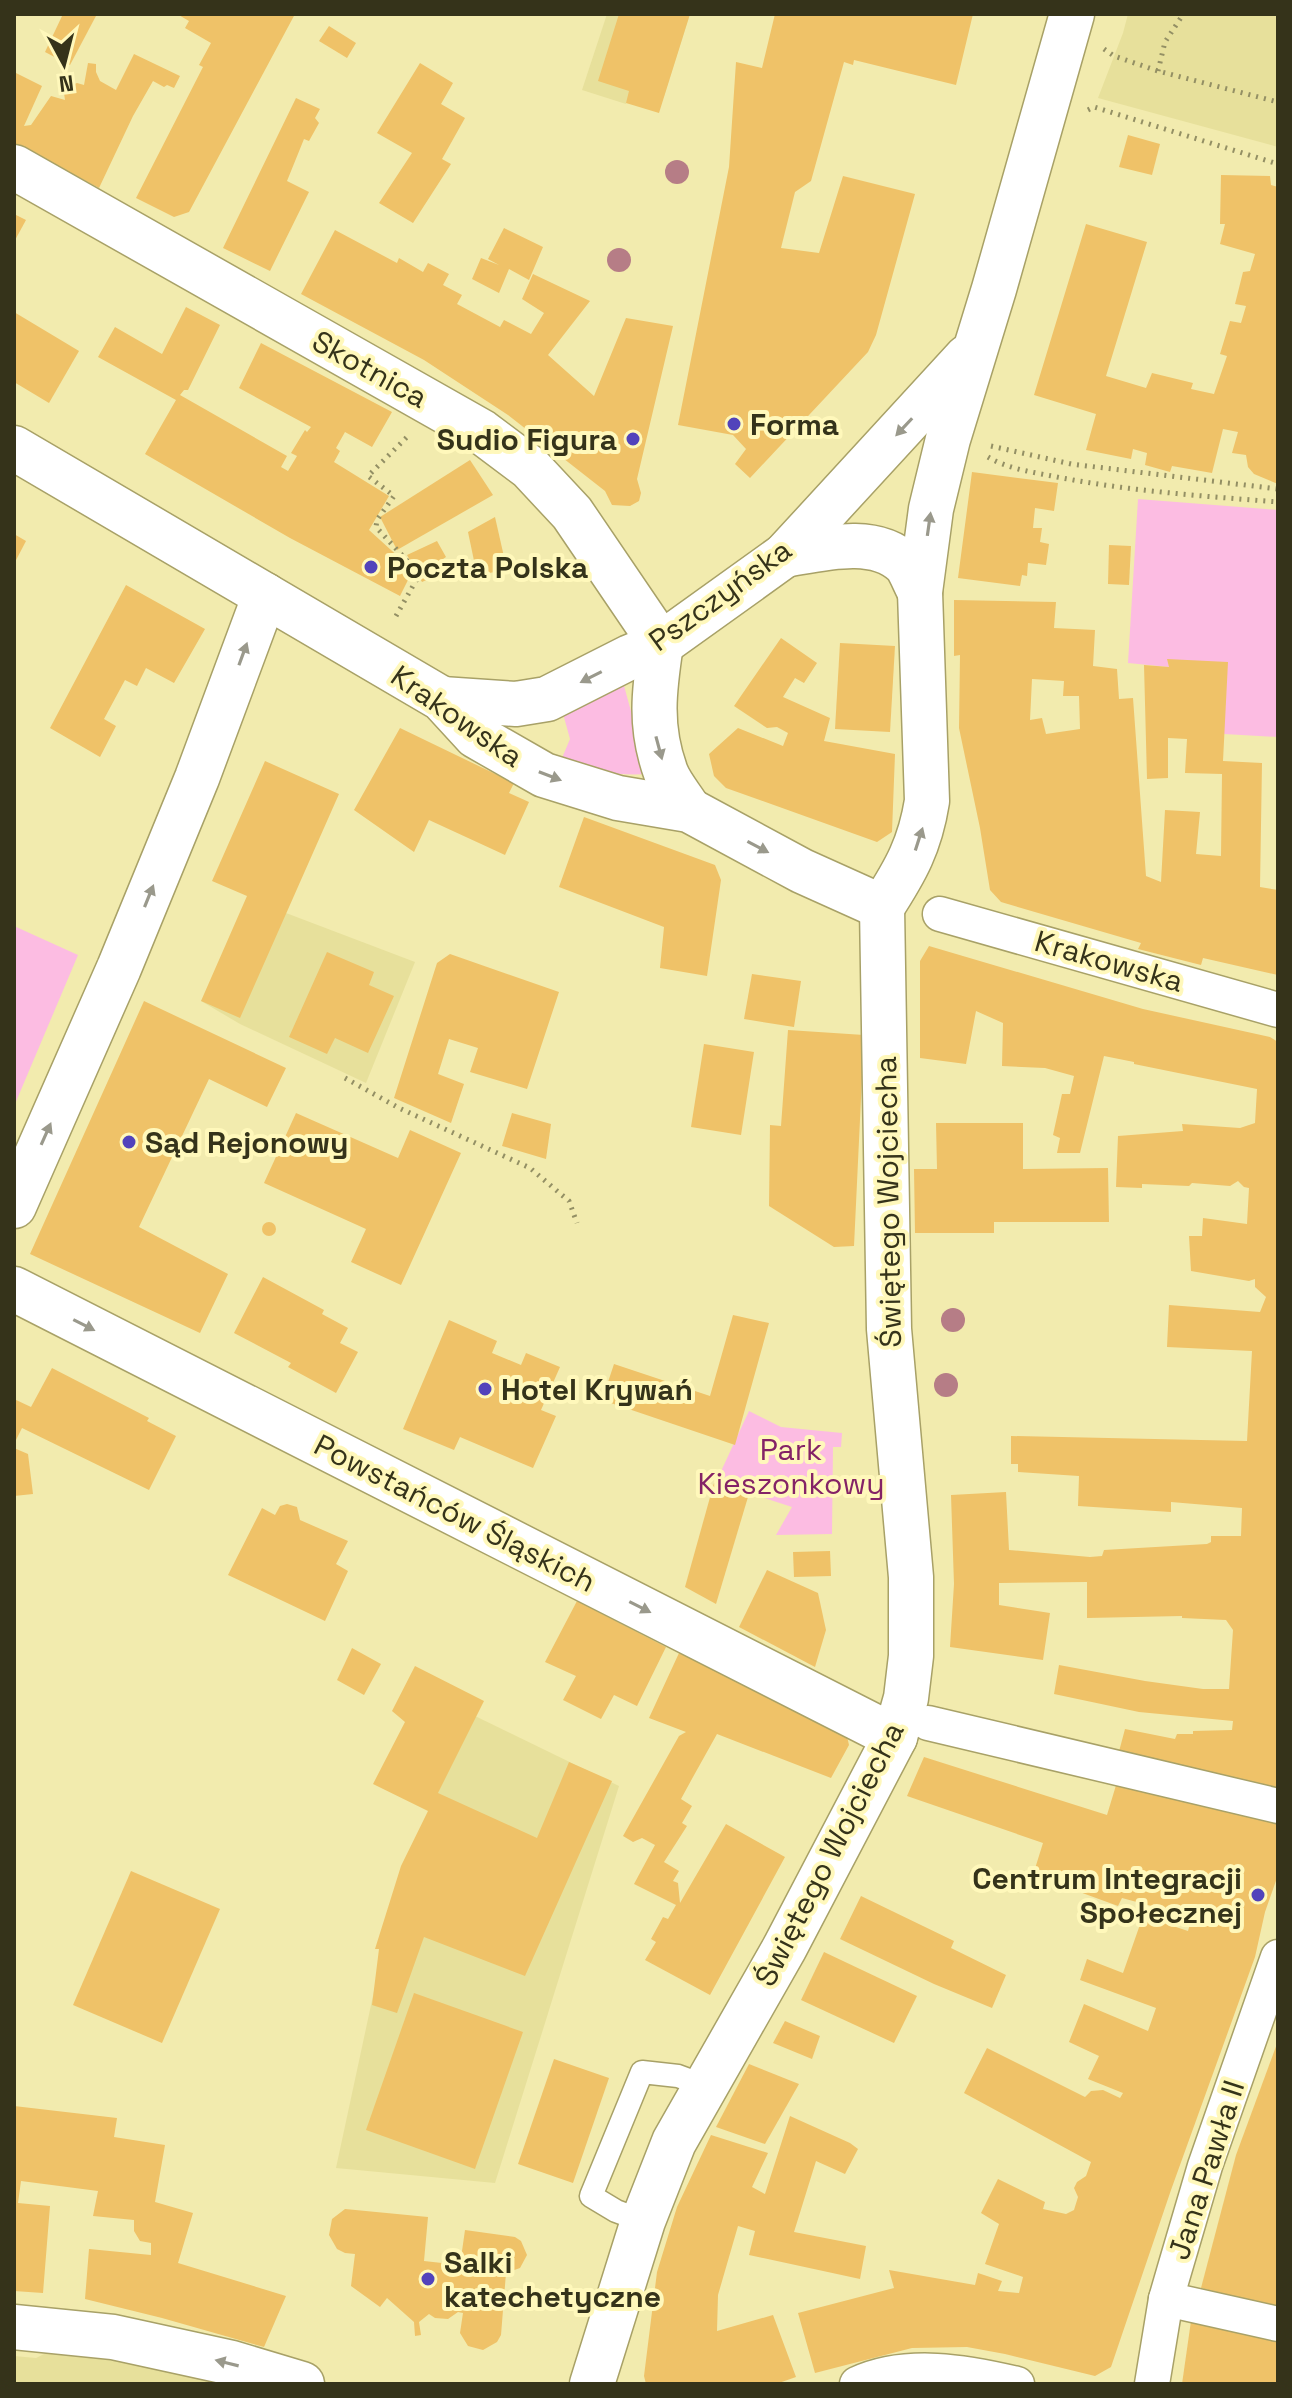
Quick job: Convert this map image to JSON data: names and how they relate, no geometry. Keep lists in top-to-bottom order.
{
  "streets": {
    "street": [
      "Skotnica",
      "Pszczyńska",
      "Krakowska",
      "Świętego Wojciecha",
      "Powstańców Śląskich",
      "Jana Pawła II"
    ]
  },
  "crossings": [
    ["Skotnica", "Pszczyńska"],
    ["Pszczyńska", "Krakowska"],
    ["Pszczyńska", "Świętego Wojciecha"],
    ["Krakowska", "Świętego Wojciecha"],
    ["Świętego Wojciecha", "Powstańców Śląskich"]
  ],
  "one_way": ["Krakowska", "Powstańców Śląskich"],
  "parks": ["Park Kieszonkowy"],
  "places": [
    "Forma",
    "Sudio Figura",
    "Poczta Polska",
    "Sąd Rejonowy",
    "Hotel Krywań",
    "Centrum Integracji Społecznej",
    "Salki katechetyczne"
  ],
  "north": "bottom"
}
